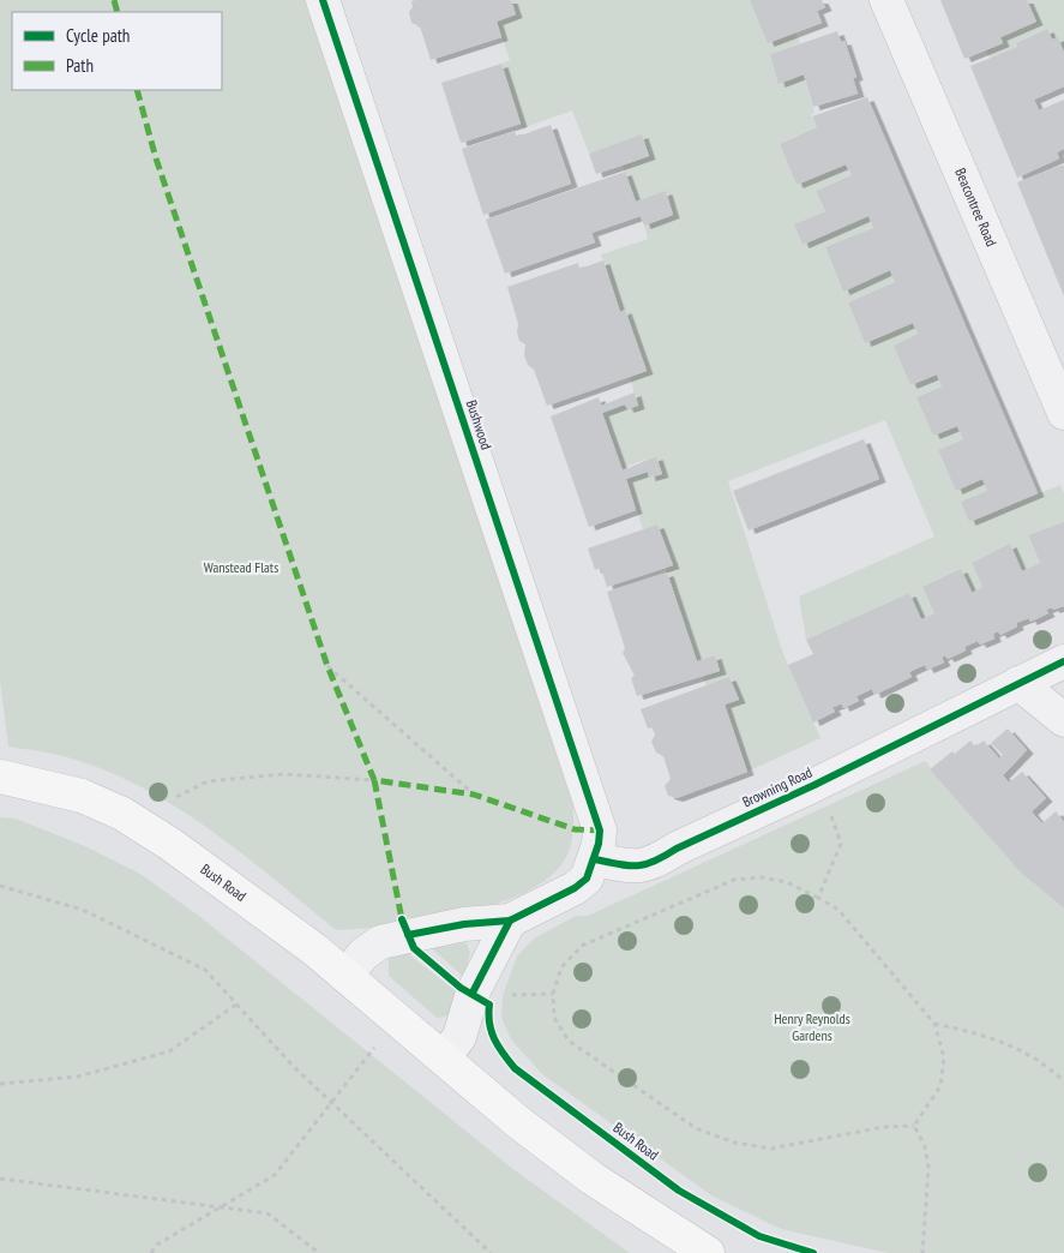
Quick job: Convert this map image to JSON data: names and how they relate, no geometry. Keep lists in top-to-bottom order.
{
  "streets": {
    "main road": ["Bush Road"],
    "street": ["Beacontree Road", "Bushwood", "Browning Road"]
  },
  "crossings": [
    ["Bushwood", "Browning Road"]
  ],
  "parks": ["Wanstead Flats", "Henry Reynolds Gardens"],
  "legend": ["Cycle path", "Path"]
}
